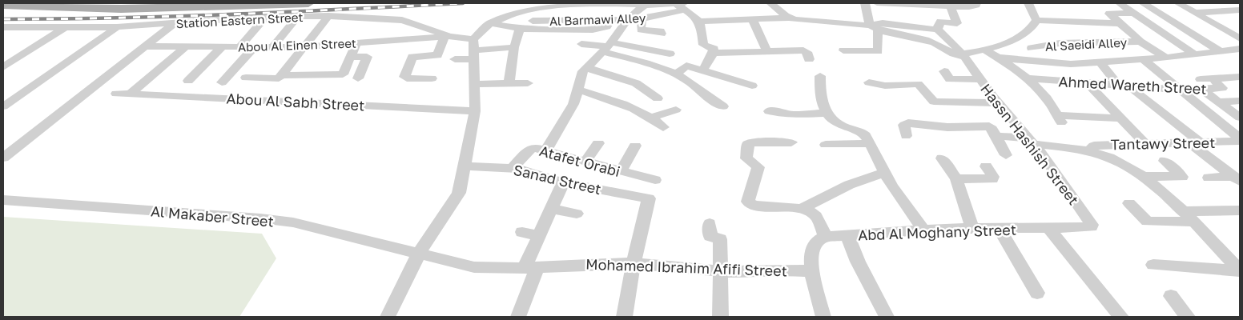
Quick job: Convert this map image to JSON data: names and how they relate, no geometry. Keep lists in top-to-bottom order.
{
  "streets": {
    "street": [
      "Al Barmawi Alley",
      "Station Eastern Street",
      "Al Saeidi Alley",
      "Abou Al Einen Street",
      "Ahmed Wareth Street",
      "Abou Al Sabh Street",
      "Tantawy Street",
      "Hassn Hashish Street",
      "Atafet Orabi",
      "Sanad Street",
      "Al Makaber Street",
      "Abd Al Moghany Street",
      "Mohamed Ibrahim Afifi Street"
    ]
  },
  "crossings": [
    ["Station Eastern Street", "Abou Al Einen Street"],
    ["Hassn Hashish Street", "Abd Al Moghany Street"],
    ["Atafet Orabi", "Sanad Street"],
    ["Sanad Street", "Mohamed Ibrahim Afifi Street"],
    ["Al Makaber Street", "Mohamed Ibrahim Afifi Street"]
  ]
}
